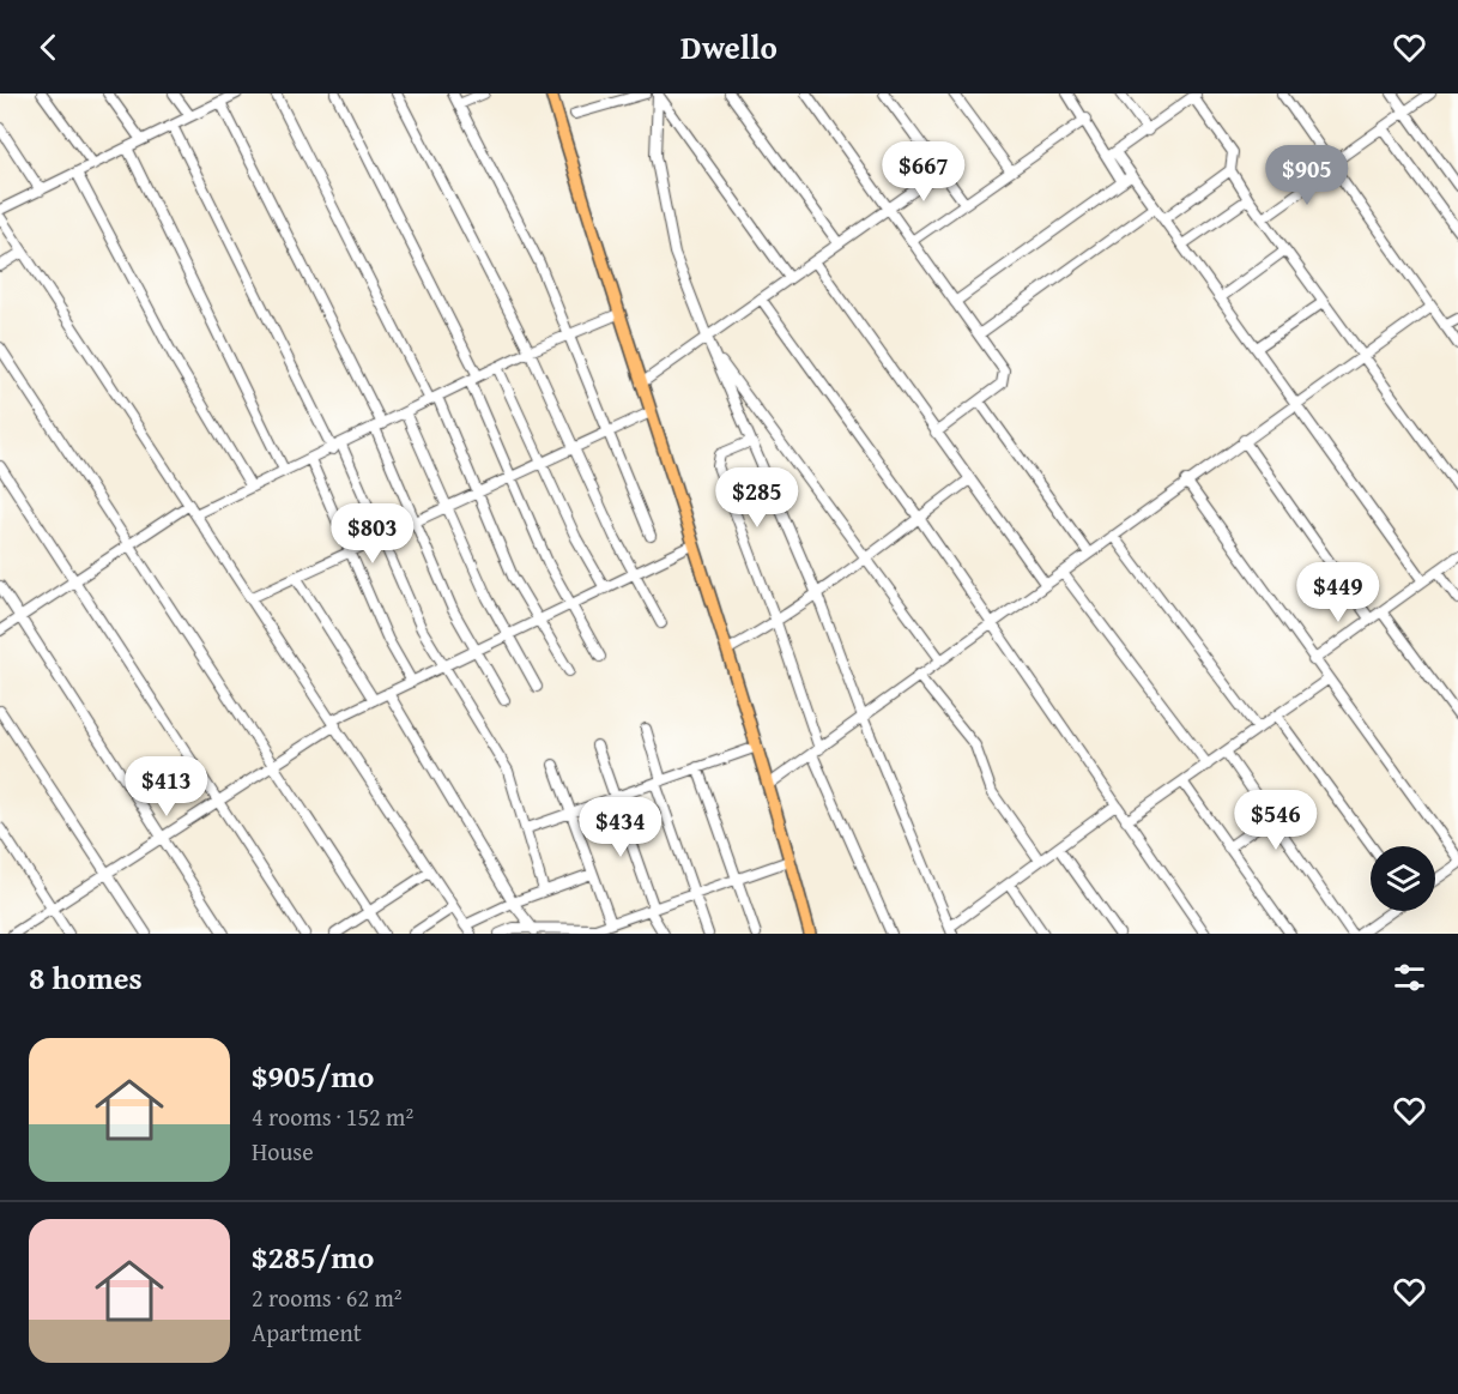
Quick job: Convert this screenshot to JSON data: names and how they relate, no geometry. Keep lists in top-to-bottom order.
{
  "page": {
    "header": "Dwello",
    "price": [
      "$667",
      "$905",
      "$285",
      "$803",
      "$449",
      "$413",
      "$546",
      "$434"
    ],
    "heading": "8 homes",
    "list": [
      {
        "name": "$905/mo",
        "note": "4 rooms · 152 m² · House"
      },
      {
        "name": "$285/mo",
        "note": "2 rooms · 62 m² · Apartment"
      }
    ]
  }
}
